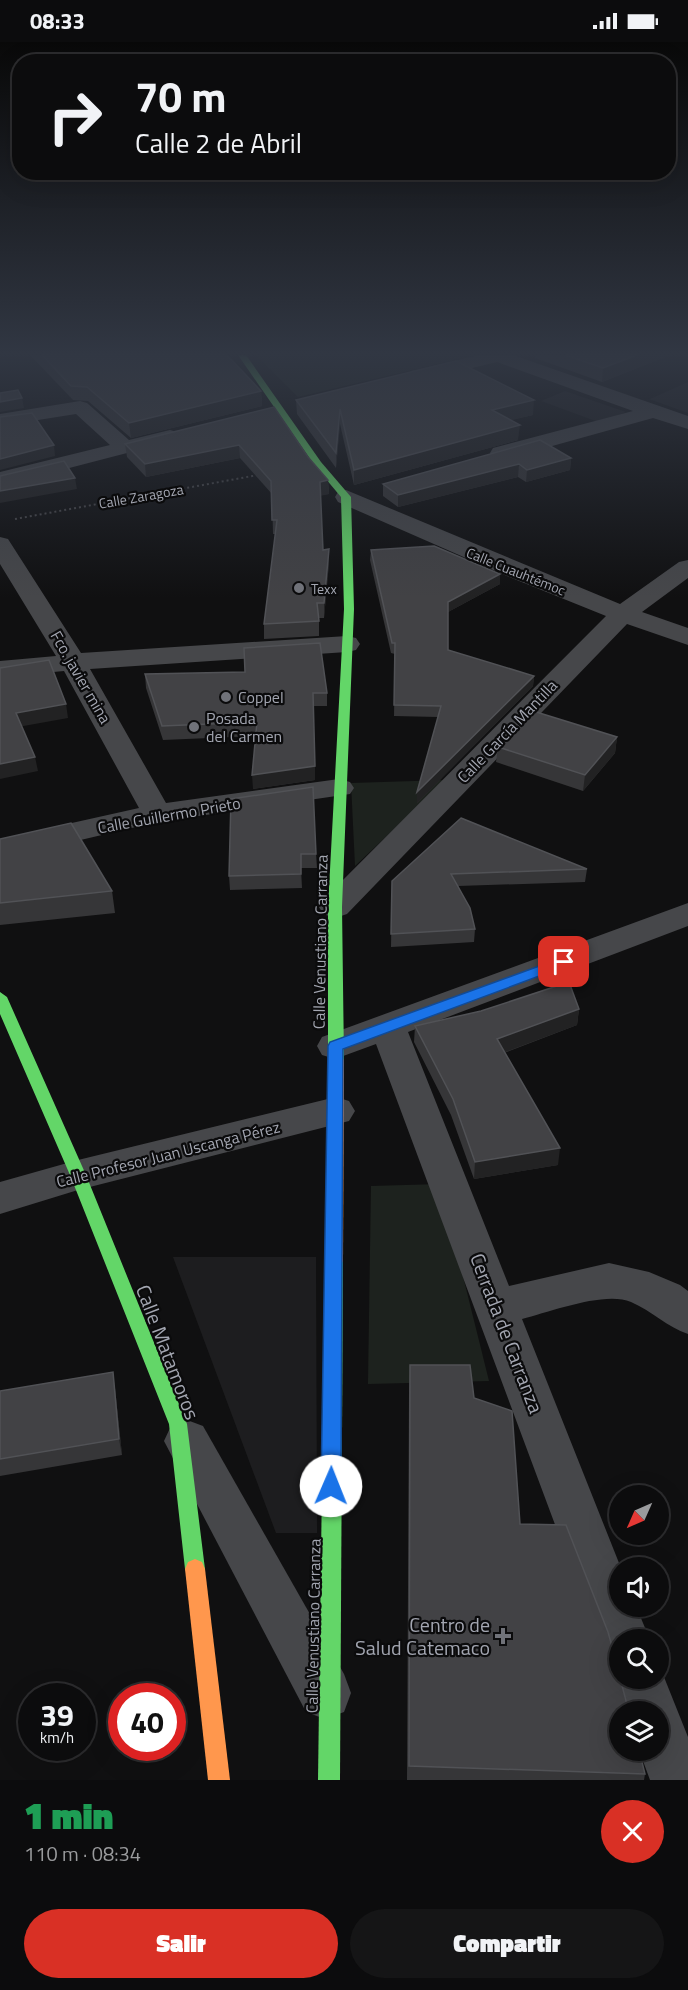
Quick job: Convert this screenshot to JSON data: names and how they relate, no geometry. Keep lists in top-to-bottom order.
{
  "streets": {
    "street": [
      "Calle Cuauhtémoc",
      "Fco. javier mina",
      "Calle García Mantilla",
      "Calle Guillermo Prieto",
      "Calle Venustiano Carranza",
      "Calle Profesor Juan Uscanga Pérez",
      "Cerrada de Carranza",
      "Calle Matamoros"
    ],
    "path": ["Calle Zaragoza"]
  },
  "crossings": [
    ["Calle Cuauhtémoc", "Calle García Mantilla"],
    ["Calle Cuauhtémoc", "Calle Venustiano Carranza"],
    ["Fco. javier mina", "Calle Guillermo Prieto"],
    ["Calle García Mantilla", "Calle Venustiano Carranza"],
    ["Calle Guillermo Prieto", "Calle Venustiano Carranza"],
    ["Calle Venustiano Carranza", "Calle Profesor Juan Uscanga Pérez"],
    ["Calle Profesor Juan Uscanga Pérez", "Calle Matamoros"]
  ],
  "places": {
    "other": ["Texx", "Coppel", "Posada del Carmen"],
    "health": ["Centro de Salud Catemaco"]
  },
  "north": "bottom left",
  "page": {
    "status": "08:33",
    "turn": ["70 m", "Calle 2 de Abril"],
    "speed": "39 km/h",
    "limit": "40",
    "heading": ["1 min", "110 m · 08:34"],
    "buttons": ["Salir", "Compartir"]
  }
}
